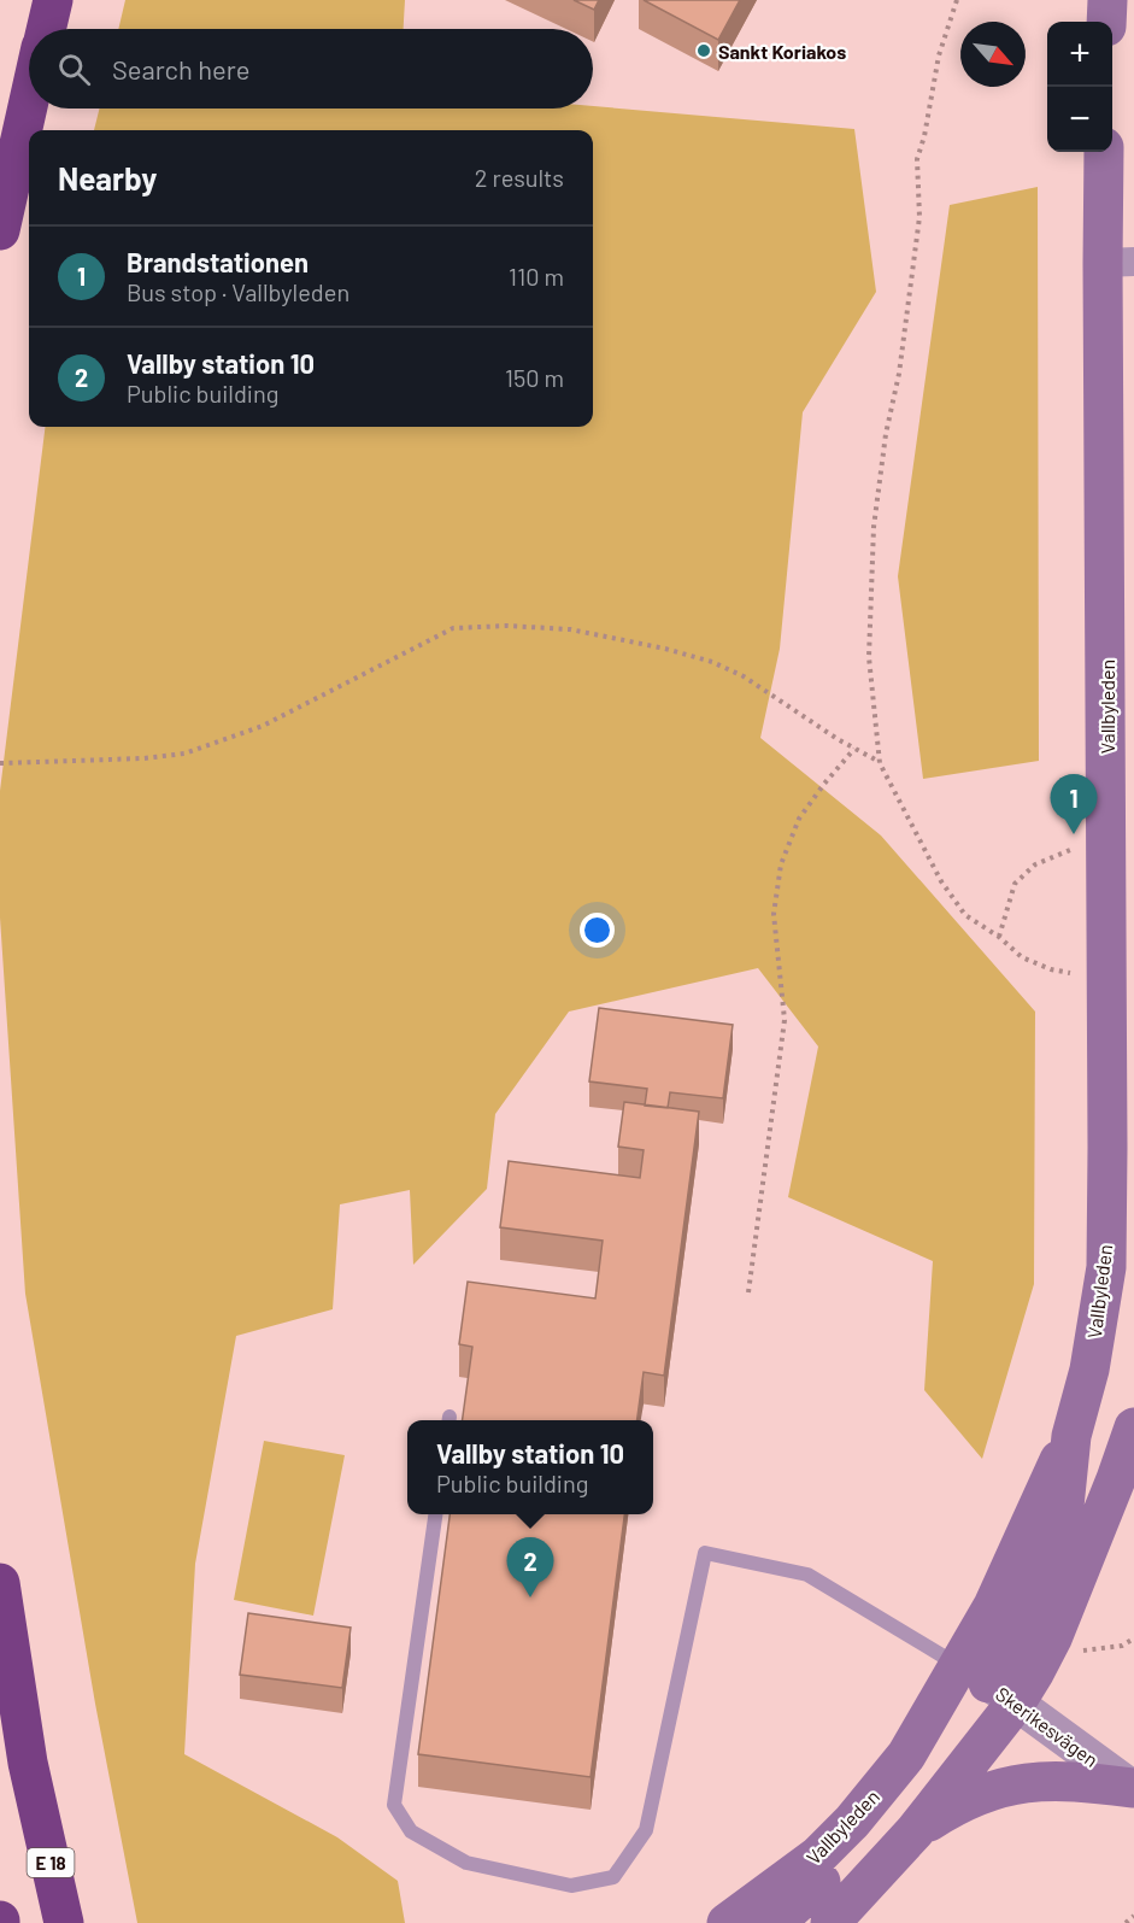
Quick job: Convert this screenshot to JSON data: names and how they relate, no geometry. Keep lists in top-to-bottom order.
{
  "streets": {
    "highway": ["E 18"],
    "main road": ["Vallbyleden"],
    "street": ["Skerikesvägen"]
  },
  "crossings": [
    ["Vallbyleden", "Skerikesvägen"]
  ],
  "places": ["Sankt Koriakos"],
  "north": "bottom right",
  "page": {
    "map_buttons": ["+", "−"],
    "search": "Search here",
    "heading": ["Nearby", "2 results"],
    "list": [
      {
        "mark": "1",
        "name": "Brandstationen",
        "note": "Bus stop · Vallbyleden",
        "value": "110 m"
      },
      {
        "mark": "2",
        "name": "Vallby station 10",
        "note": "Public building",
        "value": "150 m"
      }
    ],
    "pins": ["1", "2"],
    "popup": ["Vallby station 10", "Public building"]
  }
}
